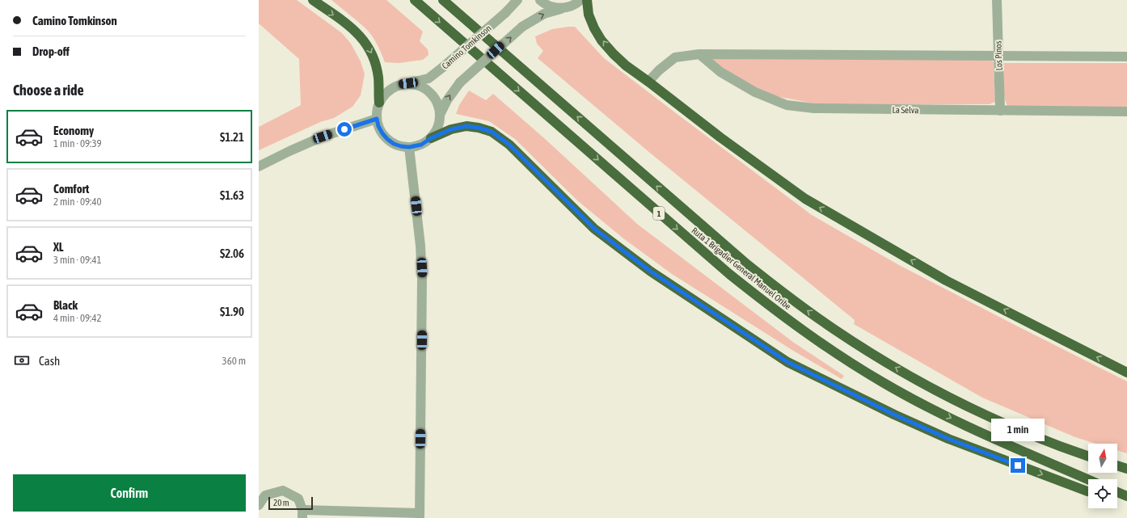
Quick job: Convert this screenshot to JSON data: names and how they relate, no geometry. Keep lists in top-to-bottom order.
{
  "streets": {
    "highway": ["1", "Ruta 1 Brigadier General Manuel Oribe"],
    "street": ["Camino Tomkinson", "Los Pinos", "La Selva"]
  },
  "crossings": [
    ["Los Pinos", "La Selva"]
  ],
  "scale_bar": "20 m",
  "north": "top",
  "page": {
    "banner": ["Camino Tomkinson", "Drop-off"],
    "heading": "Choose a ride",
    "list": [
      {
        "name": "Economy",
        "note": "1 min · 09:39",
        "value": "$1.21"
      },
      {
        "name": "Comfort",
        "note": "2 min · 09:40",
        "value": "$1.63"
      },
      {
        "name": "XL",
        "note": "3 min · 09:41",
        "value": "$2.06"
      },
      {
        "name": "Black",
        "note": "4 min · 09:42",
        "value": "$1.90"
      }
    ],
    "pay": ["Cash", "360 m"],
    "bubble": "1 min",
    "buttons": "Confirm",
    "scale": "20 m"
  }
}
